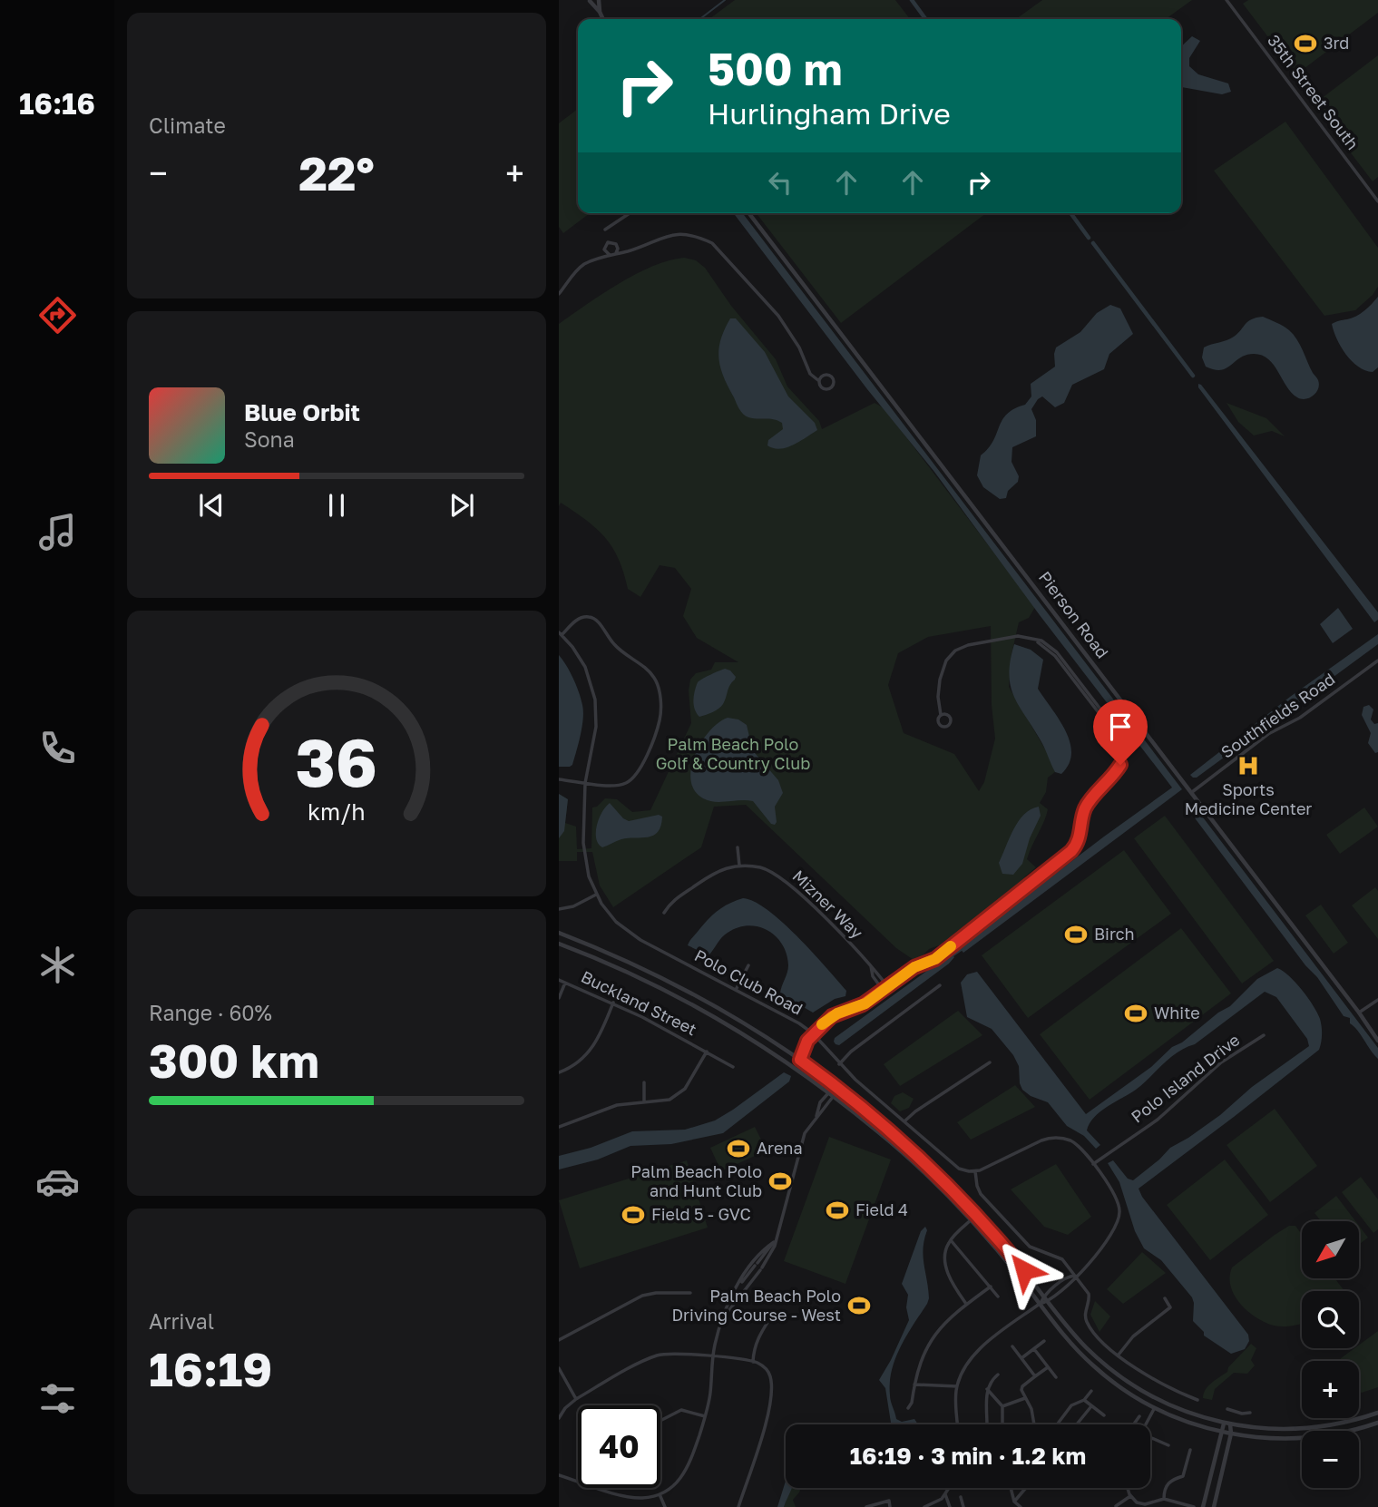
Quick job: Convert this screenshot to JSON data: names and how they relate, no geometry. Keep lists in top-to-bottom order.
{
  "streets": {
    "street": [
      "35th Street South",
      "Pierson Road",
      "Southfields Road",
      "Mizner Way",
      "Polo Club Road",
      "Buckland Street",
      "Polo Island Drive"
    ]
  },
  "crossings": [
    ["Pierson Road", "Southfields Road"]
  ],
  "parks": ["Palm Beach Polo Golf & Country Club"],
  "places": {
    "sports": [
      "3rd",
      "Birch",
      "White",
      "Arena",
      "Palm Beach Polo and Hunt Club",
      "Field 4",
      "Field 5 - GVC",
      "Palm Beach Polo Driving Course - West"
    ],
    "hospital": ["Sports Medicine Center"]
  },
  "north": "bottom left",
  "page": {
    "tabs": "16:16",
    "tile": [
      "Climate",
      ["Range · 60%", "300 km"],
      ["Arrival", "16:19"]
    ],
    "turn": ["500 m", "Hurlingham Drive"],
    "heat": ["−", "22°", "+"],
    "song": ["Blue Orbit", "Sona"],
    "map_buttons": ["+", "−"],
    "limit": "40",
    "trip": "16:19 · 3 min · 1.2 km",
    "gauge": ["36", "km/h"]
  }
}
